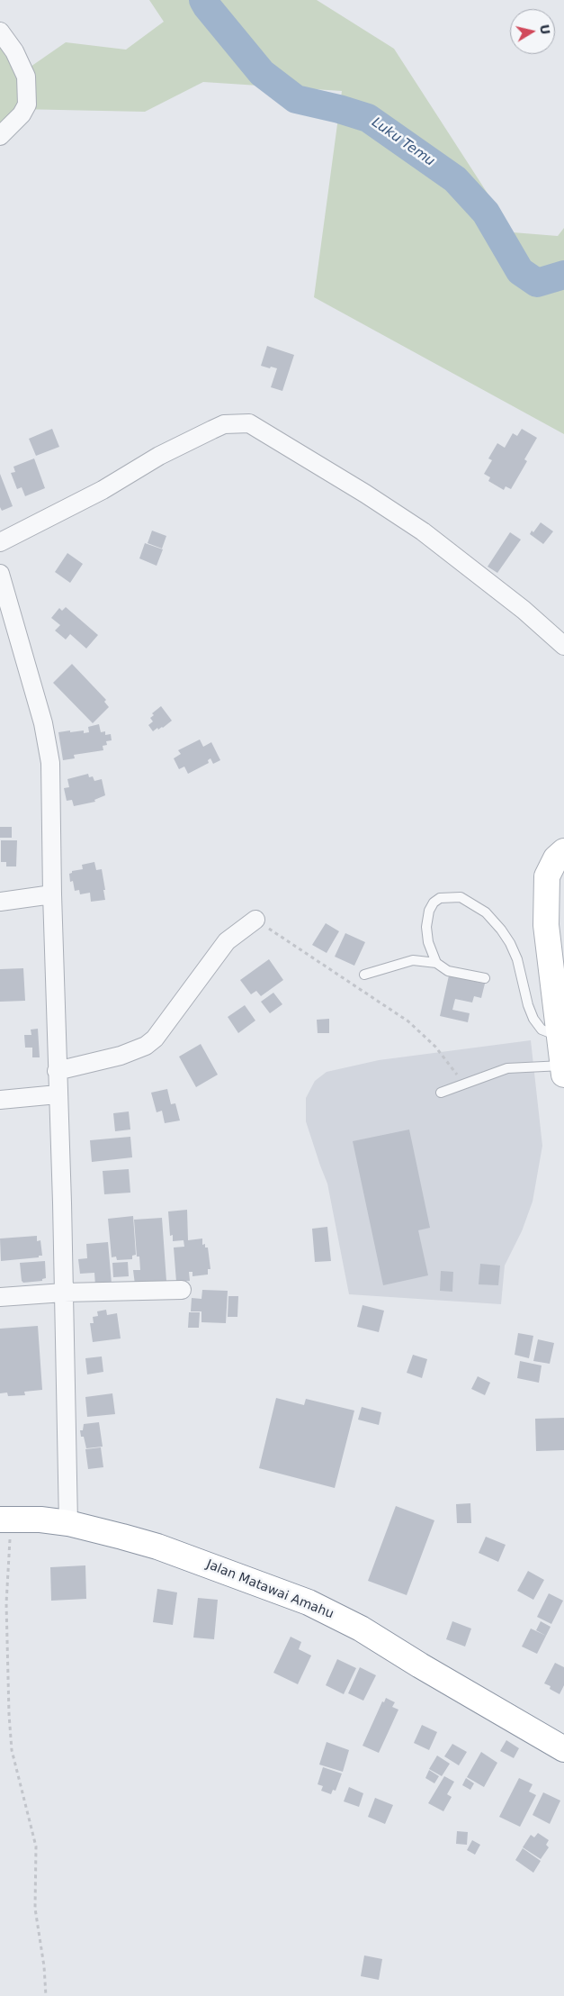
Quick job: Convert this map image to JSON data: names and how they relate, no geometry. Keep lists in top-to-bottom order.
{
  "streets": {
    "main road": ["Jalan Matawai Amahu"]
  },
  "water": ["Luku Temu"],
  "north": "right"
}
